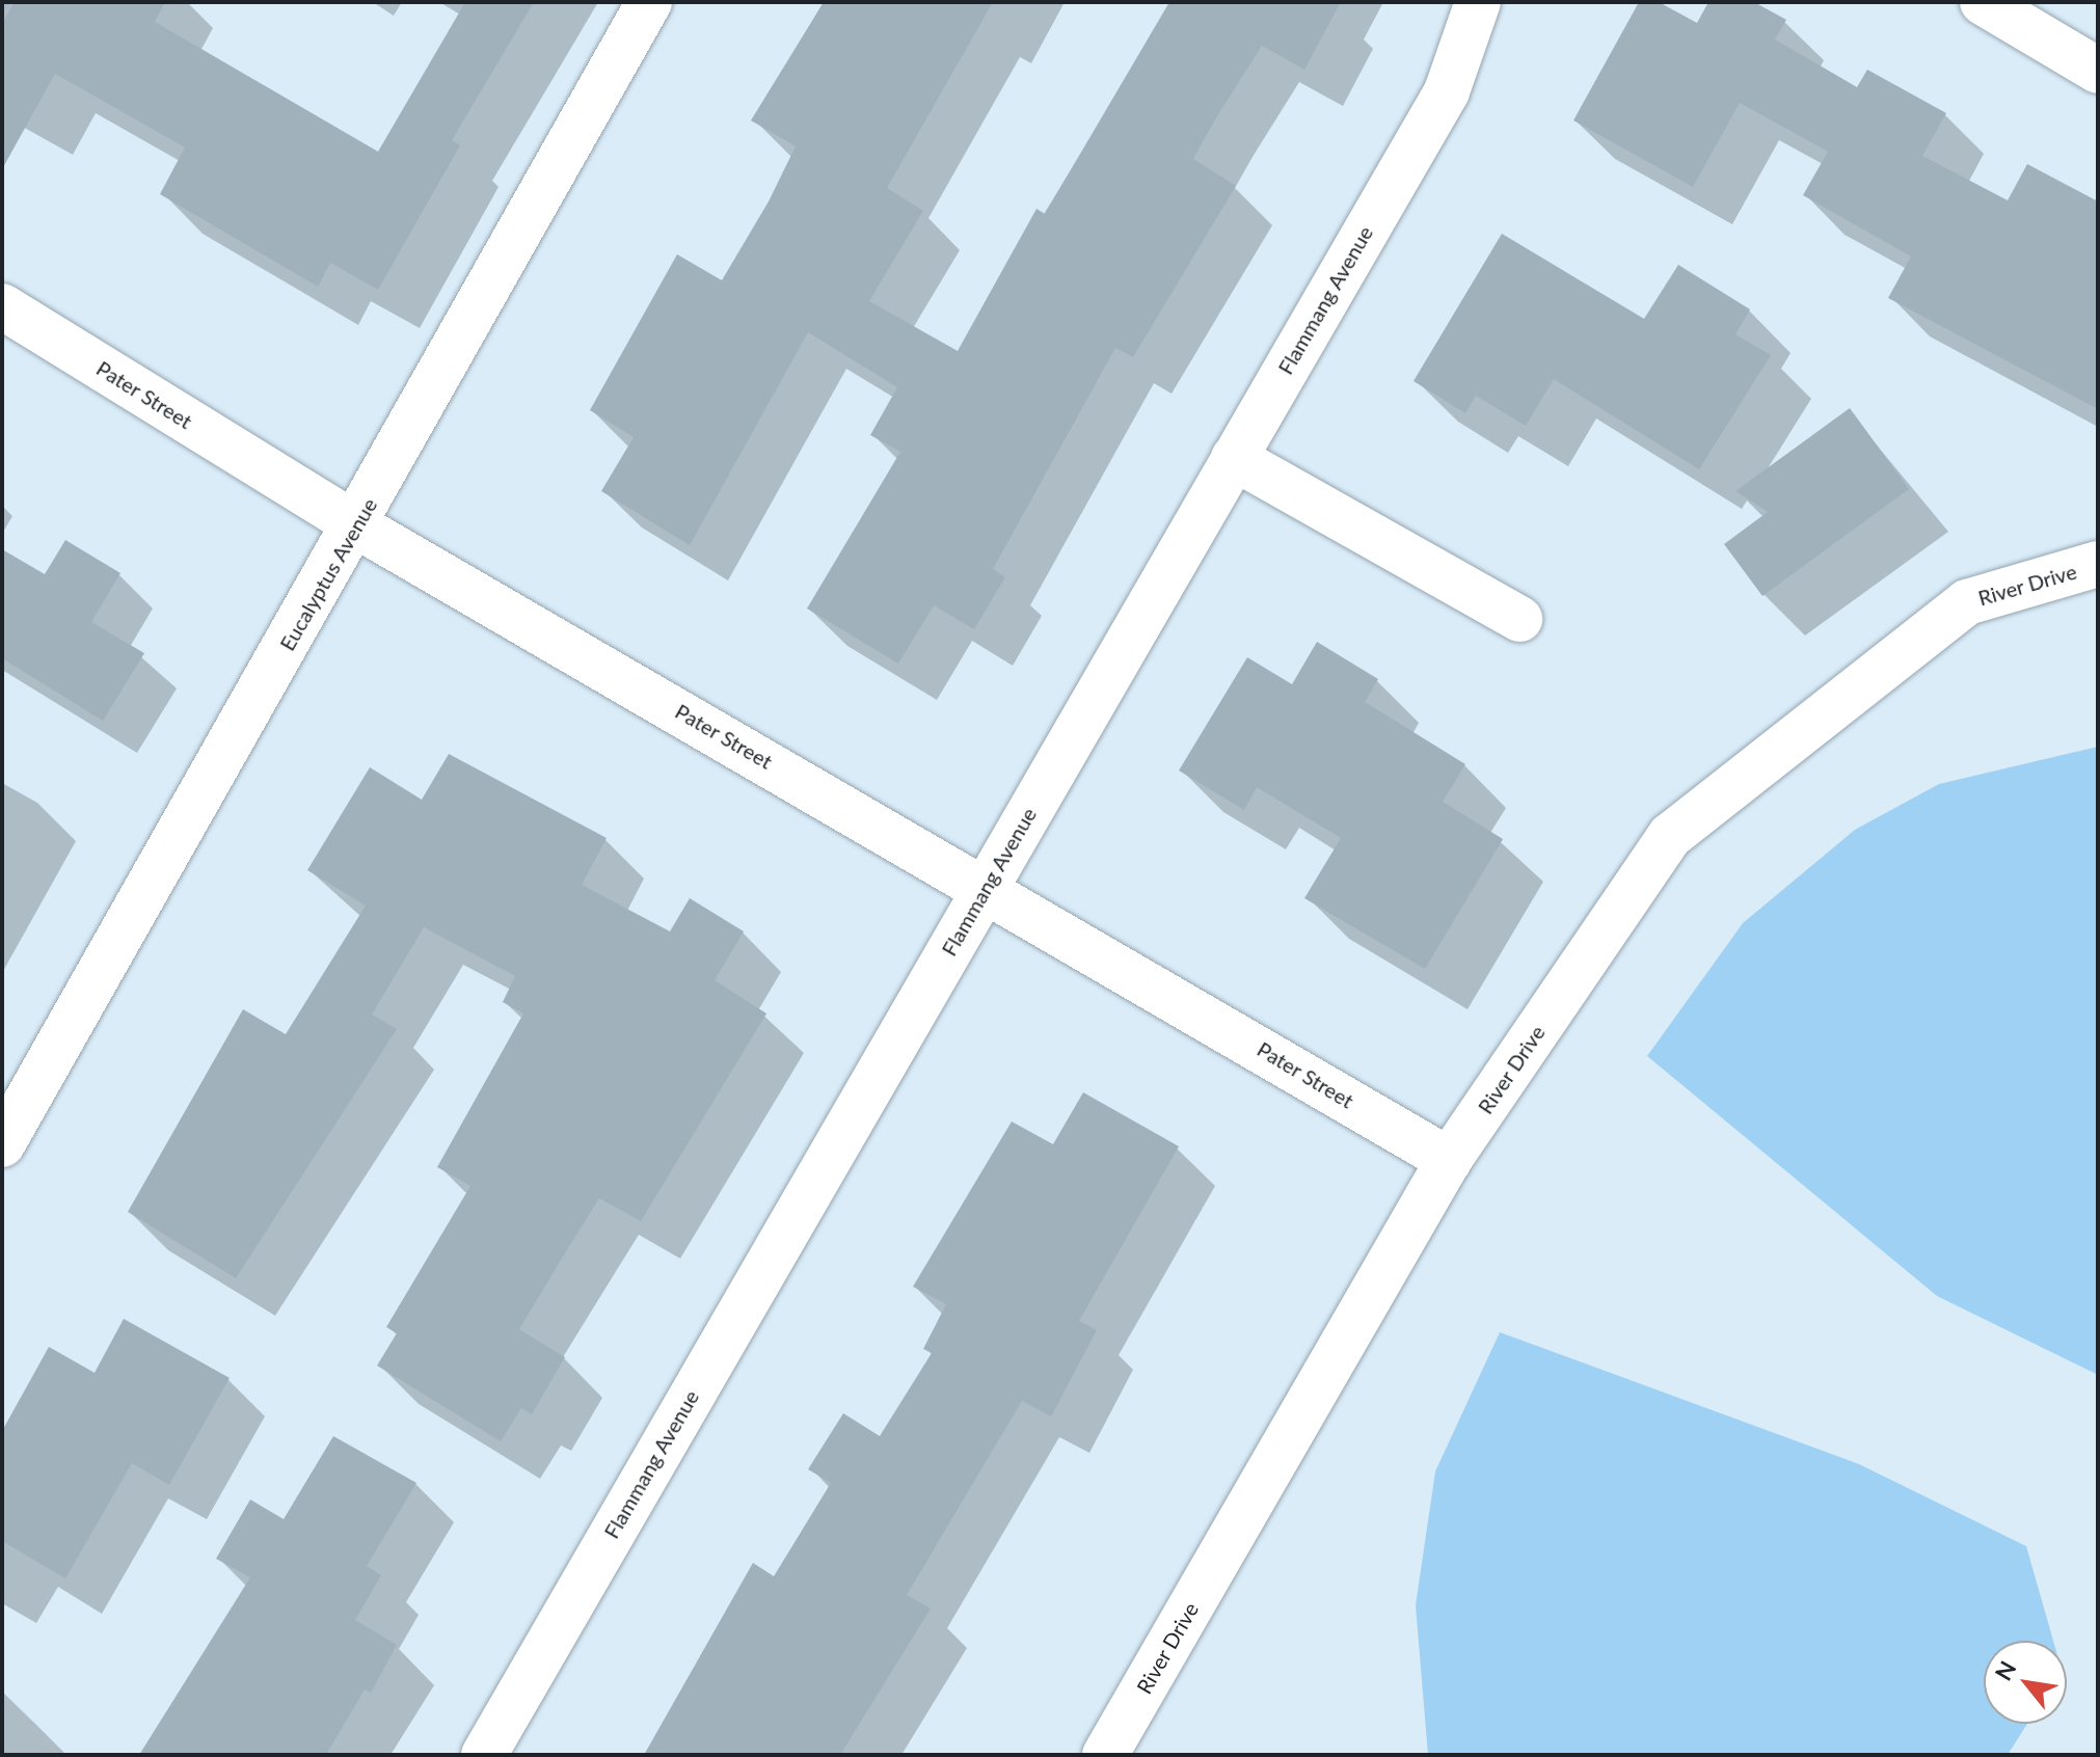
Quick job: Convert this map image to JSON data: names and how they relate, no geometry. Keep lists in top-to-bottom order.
{
  "streets": {
    "street": [
      "Flammang Avenue",
      "Pater Street",
      "Eucalyptus Avenue",
      "River Drive"
    ]
  },
  "crossings": [
    ["Flammang Avenue", "Pater Street"],
    ["Pater Street", "Eucalyptus Avenue"],
    ["Pater Street", "River Drive"]
  ],
  "north": "top left"
}
